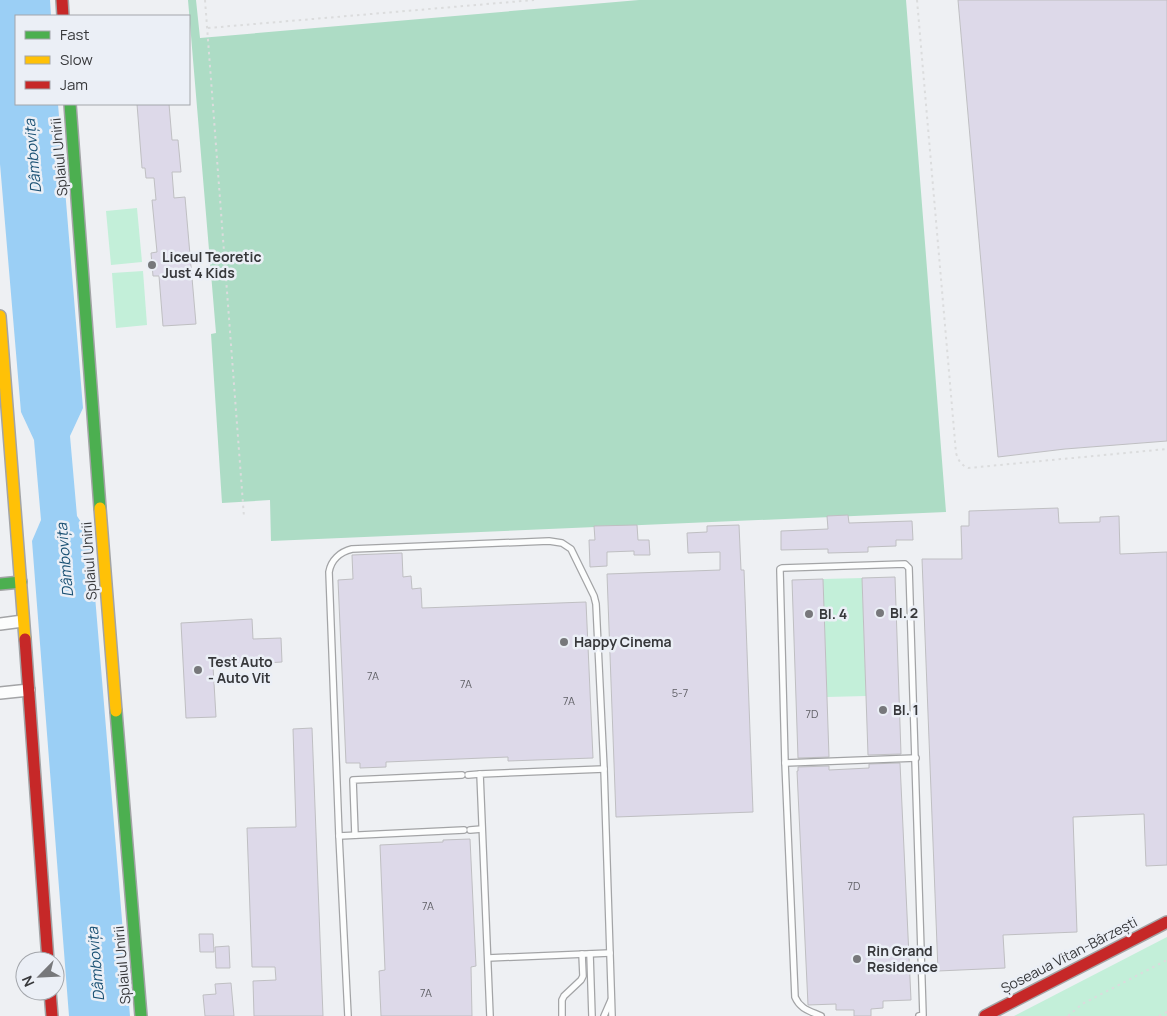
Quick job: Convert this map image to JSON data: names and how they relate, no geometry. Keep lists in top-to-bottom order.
{
  "streets": {
    "main road": ["Splaiul Unirii", "Șoseaua Vitan-Bârzești"]
  },
  "water": ["Dâmbovița"],
  "places": [
    "Liceul Teoretic Just 4 Kids",
    "Bl. 2",
    "Bl. 4",
    "Happy Cinema",
    "Test Auto - Auto Vit",
    "Bl. 1",
    "Rin Grand Residence"
  ],
  "house_numbers": [
    "7A",
    "7A",
    "5-7",
    "7A",
    "7D",
    "7D",
    "7A",
    "7A"
  ],
  "legend": ["Fast", "Slow", "Jam"],
  "north": "bottom left"
}
